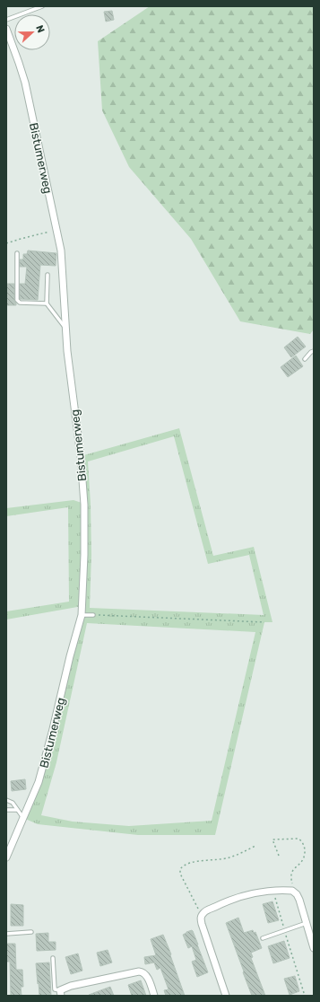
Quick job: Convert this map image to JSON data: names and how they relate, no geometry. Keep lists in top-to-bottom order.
{
  "streets": {
    "street": ["Bistumerweg"]
  },
  "north": "right"
}
